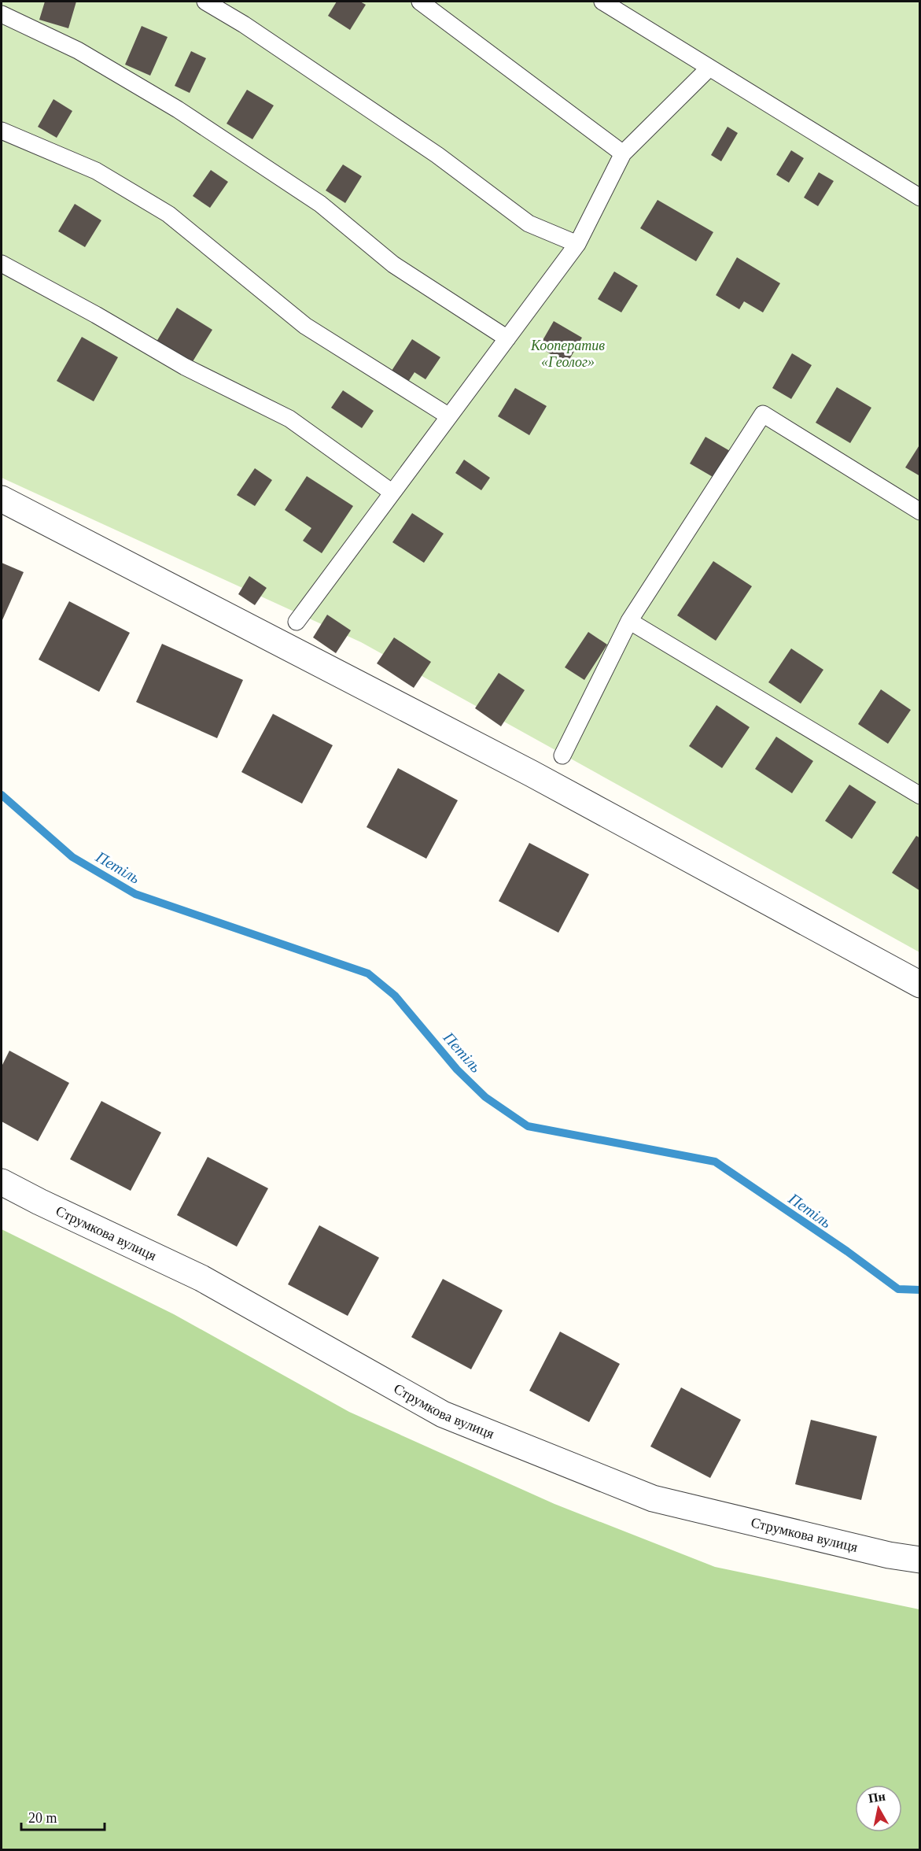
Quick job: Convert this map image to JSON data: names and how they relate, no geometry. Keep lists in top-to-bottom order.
{
  "streets": {
    "street": ["Струмкова вулиця"]
  },
  "water": ["Петіль"],
  "parks": ["Кооператив «Геолог»"],
  "scale_bar": "20 m",
  "north": "top"
}
